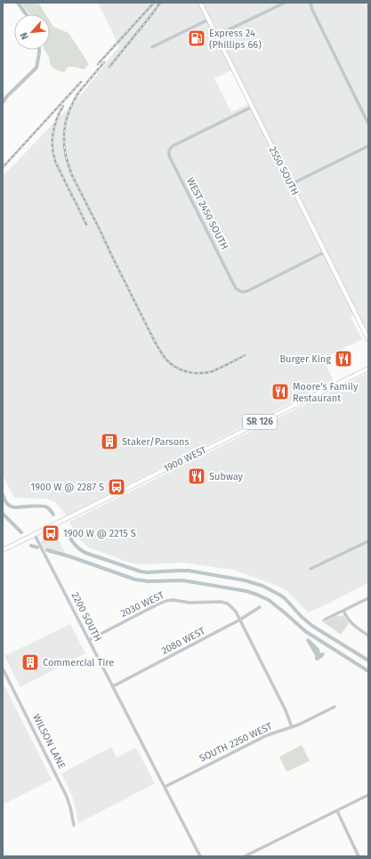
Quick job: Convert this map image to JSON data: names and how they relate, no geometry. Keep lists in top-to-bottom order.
{
  "streets": {
    "main road": ["2550 SOUTH", "SR 126", "1900 WEST"],
    "street": [
      "WEST 2450 SOUTH",
      "2030 WEST",
      "2200 SOUTH",
      "2080 WEST",
      "WILSON LANE",
      "SOUTH 2250 WEST"
    ]
  },
  "crossings": [
    ["2550 SOUTH", "WEST 2450 SOUTH"],
    ["1900 WEST", "2200 SOUTH"],
    ["2030 WEST", "2200 SOUTH"],
    ["2030 WEST", "2080 WEST"],
    ["2030 WEST", "SOUTH 2250 WEST"],
    ["2200 SOUTH", "2080 WEST"],
    ["2200 SOUTH", "SOUTH 2250 WEST"]
  ],
  "places": {
    "fuel station": ["Express 24 (Phillips 66)"],
    "restaurant": ["Burger King", "Moore's Family Restaurant", "Subway"],
    "building": ["Staker/Parsons", "Commercial Tire"],
    "bus stop": ["1900 W @ 2287 S", "1900 W @ 2215 S"]
  },
  "north": "bottom left"
}
